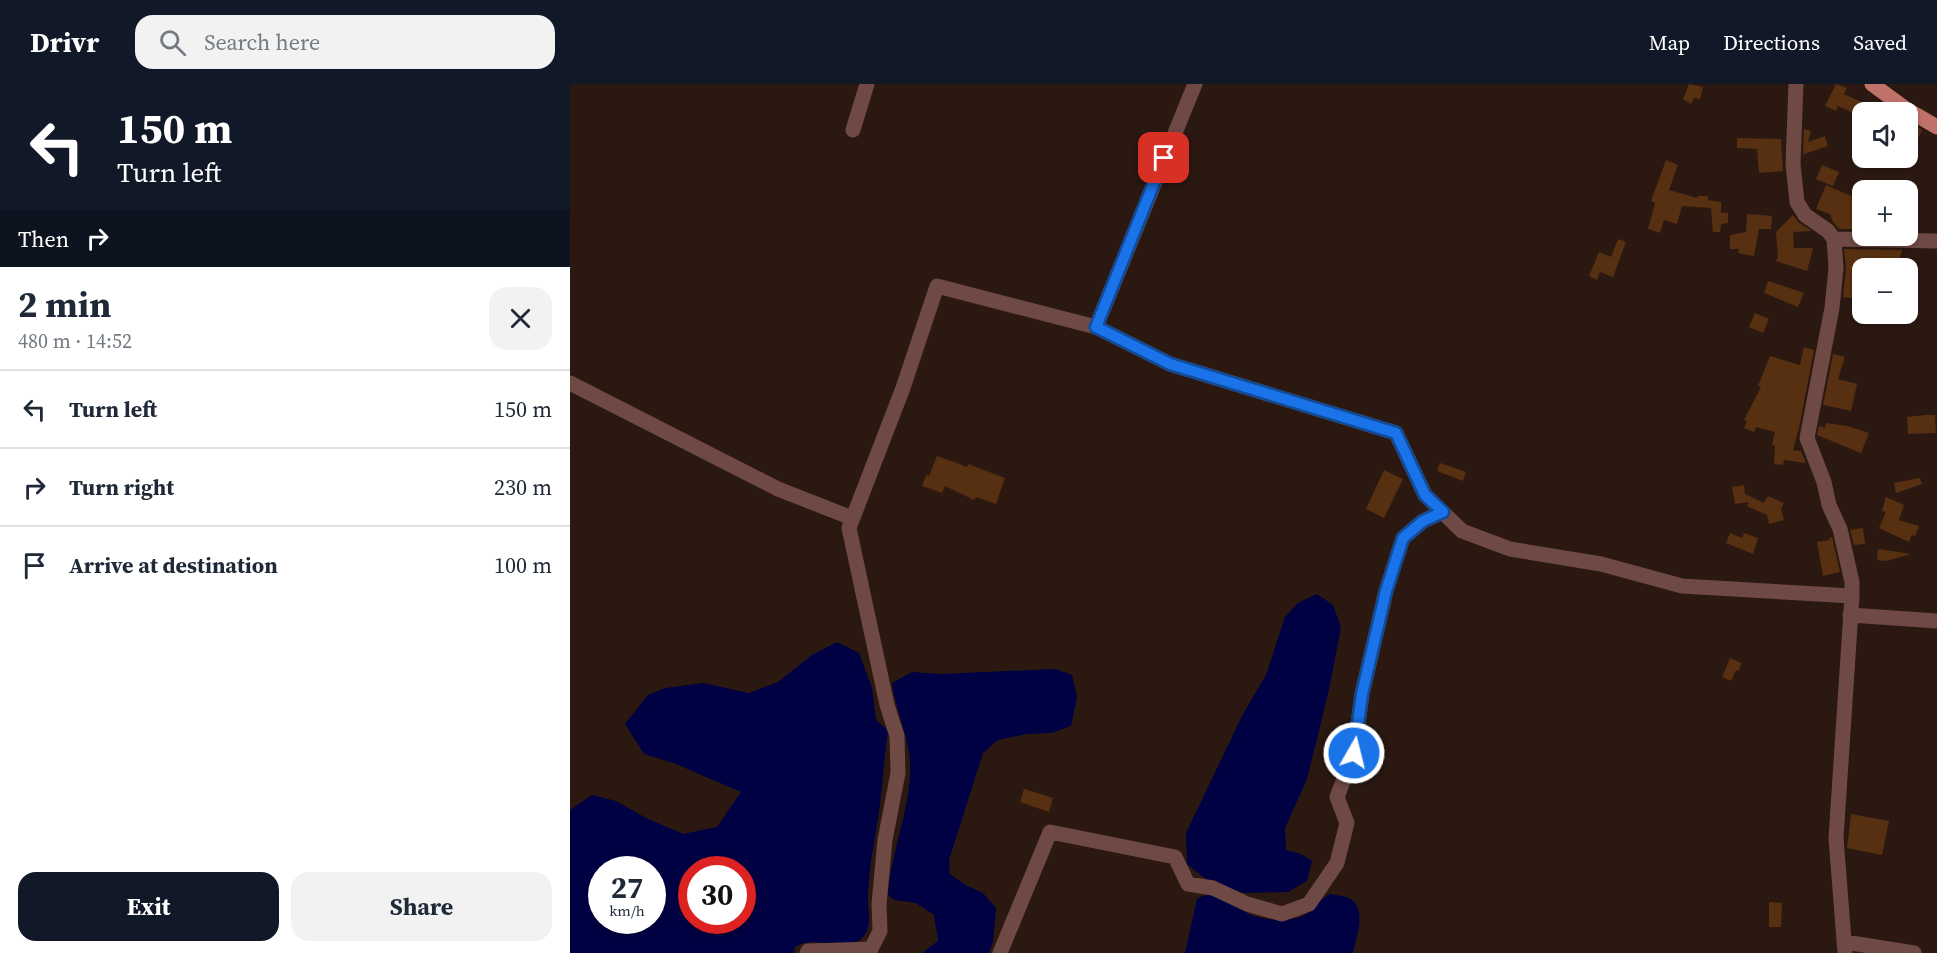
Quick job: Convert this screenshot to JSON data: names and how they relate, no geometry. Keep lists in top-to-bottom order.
{
  "page": {
    "header": "Drivr",
    "search": "Search here",
    "nav": ["Map", "Directions", "Saved"],
    "turn": ["150 m", "Turn left"],
    "map_buttons": ["+", "−"],
    "then": "Then",
    "heading": ["2 min", "480 m · 14:52"],
    "list": [
      {
        "name": "Turn left",
        "value": "150 m"
      },
      {
        "name": "Turn right",
        "value": "230 m"
      },
      {
        "name": "Arrive at destination",
        "value": "100 m"
      }
    ],
    "speed": "27 km/h",
    "limit": "30",
    "buttons": ["Exit", "Share"]
  }
}
